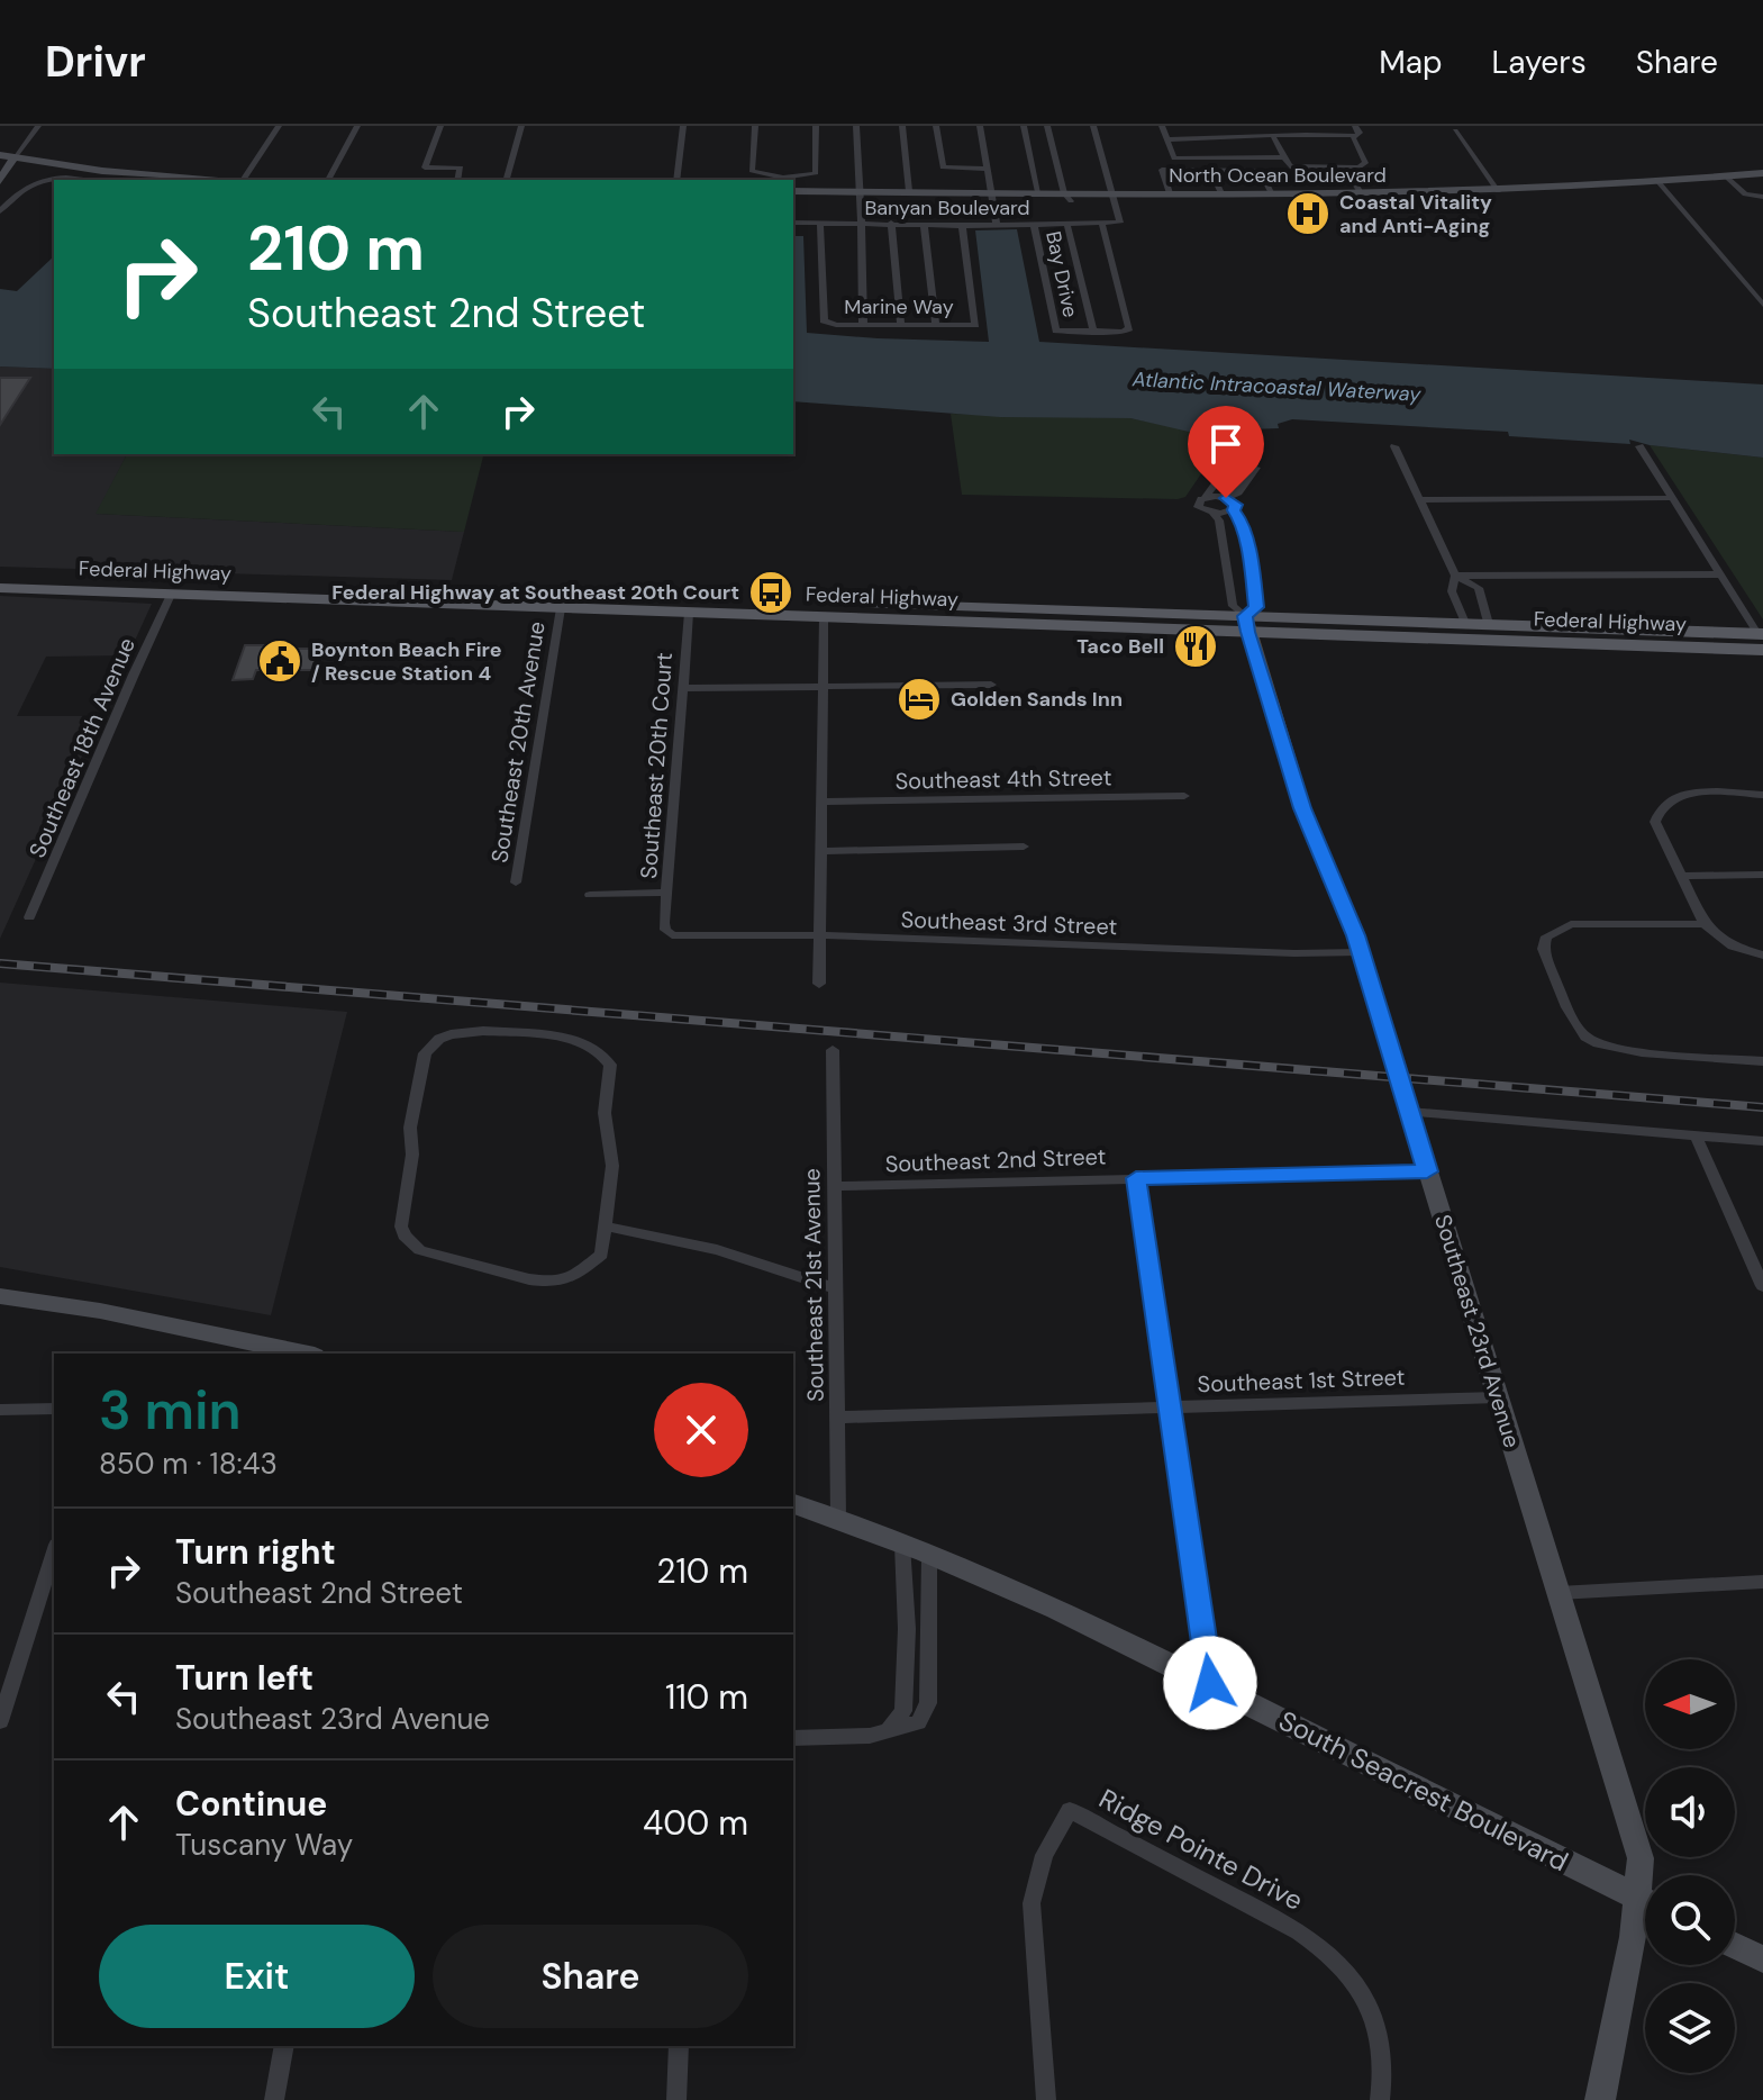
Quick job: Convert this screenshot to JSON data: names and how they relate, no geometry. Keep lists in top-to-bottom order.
{
  "streets": {
    "main road": ["Federal Highway"],
    "street": [
      "North Ocean Boulevard",
      "Banyan Boulevard",
      "Bay Drive",
      "Marine Way",
      "Southeast 20th Avenue",
      "Southeast 18th Avenue",
      "Southeast 20th Court",
      "Southeast 4th Street",
      "Southeast 3rd Street",
      "Southeast 2nd Street",
      "Southeast 21st Avenue",
      "Southeast 23rd Avenue",
      "Southeast 1st Street",
      "South Seacrest Boulevard",
      "Ridge Pointe Drive"
    ]
  },
  "crossings": [
    ["Banyan Boulevard", "Bay Drive"],
    ["Banyan Boulevard", "Marine Way"],
    ["Federal Highway", "Southeast 20th Avenue"],
    ["Federal Highway", "Southeast 18th Avenue"],
    ["Federal Highway", "Southeast 20th Court"],
    ["Federal Highway", "Southeast 23rd Avenue"],
    ["Southeast 20th Court", "Southeast 3rd Street"],
    ["Southeast 3rd Street", "Southeast 23rd Avenue"],
    ["Southeast 2nd Street", "Southeast 21st Avenue"],
    ["Southeast 2nd Street", "Southeast 23rd Avenue"],
    ["Southeast 21st Avenue", "Southeast 1st Street"],
    ["Southeast 21st Avenue", "South Seacrest Boulevard"],
    ["Southeast 23rd Avenue", "Southeast 1st Street"]
  ],
  "water": ["Atlantic Intracoastal Waterway"],
  "places": {
    "hospital": ["Coastal Vitality and Anti-Aging"],
    "bus stop": ["Federal Highway at Southeast 20th Court"],
    "restaurant": ["Taco Bell"],
    "public building": ["Boynton Beach Fire / Rescue Station 4"],
    "hotel": ["Golden Sands Inn"]
  },
  "north": "left",
  "page": {
    "header": "Drivr",
    "nav": ["Map", "Layers", "Share"],
    "turn": ["210 m", "Southeast 2nd Street"],
    "heading": ["3 min", "850 m · 18:43"],
    "list": [
      {
        "name": "Turn right",
        "note": "Southeast 2nd Street",
        "value": "210 m"
      },
      {
        "name": "Turn left",
        "note": "Southeast 23rd Avenue",
        "value": "110 m"
      },
      {
        "name": "Continue",
        "note": "Tuscany Way",
        "value": "400 m"
      }
    ],
    "buttons": ["Exit", "Share"]
  }
}
